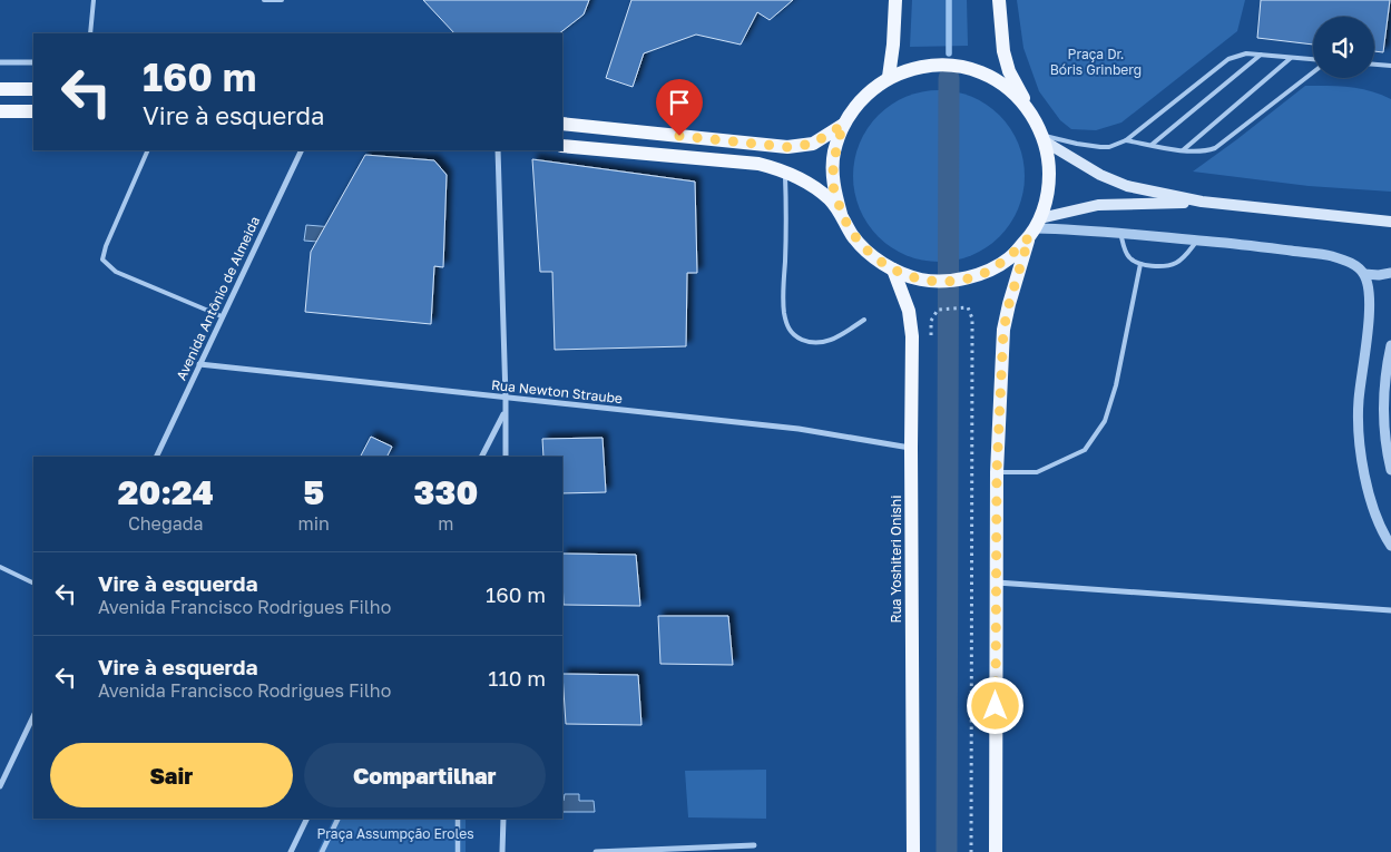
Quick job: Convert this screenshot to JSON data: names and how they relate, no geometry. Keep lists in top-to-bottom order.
{
  "streets": {
    "main road": ["Rua Yoshiteri Onishi"],
    "street": ["Avenida Antônio de Almeida", "Rua Newton Straube"]
  },
  "crossings": [
    ["Avenida Antônio de Almeida", "Rua Newton Straube"],
    ["Rua Newton Straube", "Rua Yoshiteri Onishi"]
  ],
  "parks": ["Praça Dr. Bóris Grinberg", "Praça Assumpção Eroles"],
  "page": {
    "turn": ["160 m", "Vire à esquerda"],
    "eta": [
      "20:24",
      "Chegada",
      "5",
      "min",
      "330",
      "m"
    ],
    "list": [
      {
        "name": "Vire à esquerda",
        "note": "Avenida Francisco Rodrigues Filho",
        "value": "160 m"
      },
      {
        "name": "Vire à esquerda",
        "note": "Avenida Francisco Rodrigues Filho",
        "value": "110 m"
      }
    ],
    "buttons": ["Sair", "Compartilhar"]
  }
}
